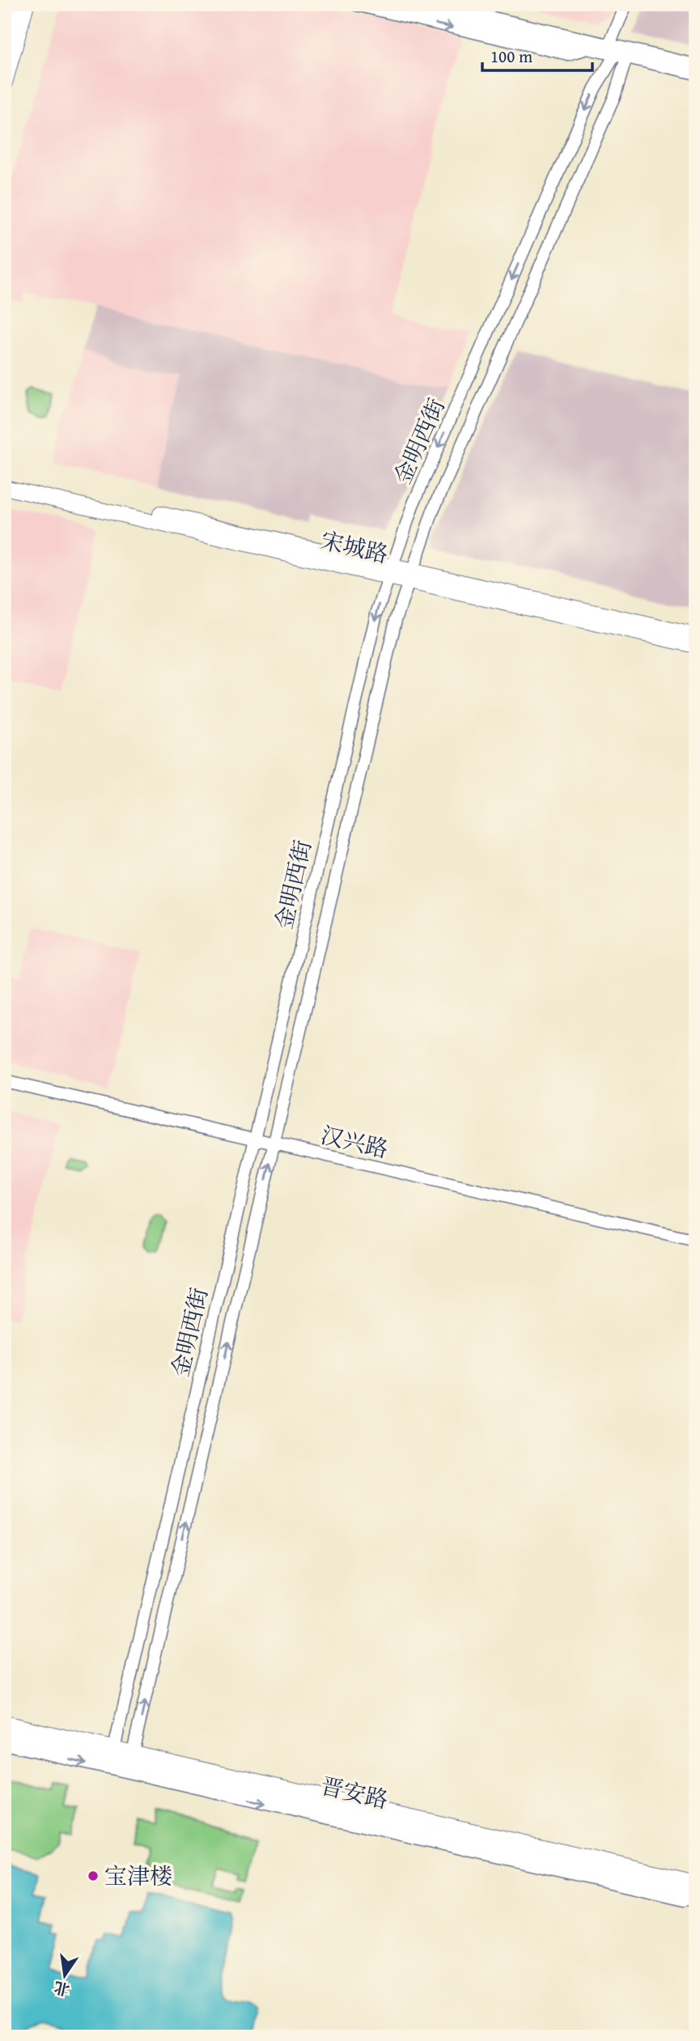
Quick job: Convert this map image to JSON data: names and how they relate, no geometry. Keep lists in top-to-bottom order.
{
  "streets": {
    "main road": ["宋城路", "晋安路"],
    "street": ["金明西街", "汉兴路"]
  },
  "crossings": [
    ["金明西街", "宋城路"],
    ["金明西街", "汉兴路"],
    ["金明西街", "晋安路"]
  ],
  "places": ["宝津楼"],
  "scale_bar": "100 m",
  "north": "bottom"
}
